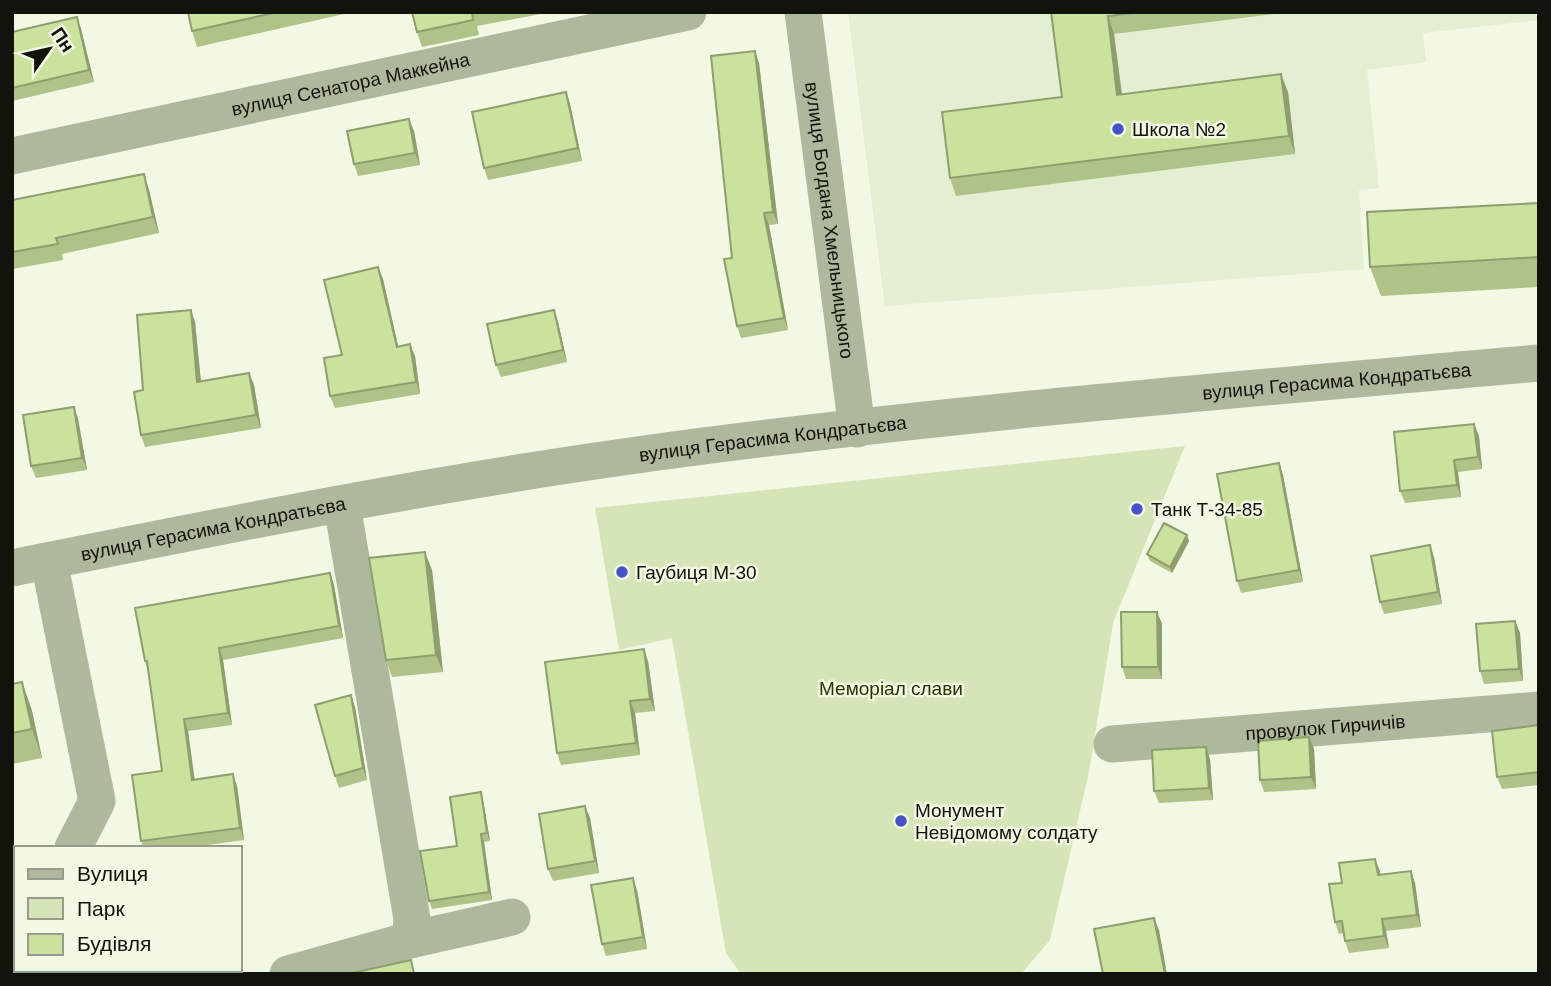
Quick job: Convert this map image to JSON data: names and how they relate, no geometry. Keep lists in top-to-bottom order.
{
  "streets": {
    "street": [
      "вулиця Сенатора Маккейна",
      "вулиця Богдана Хмельницького",
      "вулиця Герасима Кондратьєва",
      "провулок Гирчичів"
    ]
  },
  "crossings": [
    ["вулиця Богдана Хмельницького", "вулиця Герасима Кондратьєва"]
  ],
  "parks": ["Меморіал слави"],
  "places": [
    "Школа №2",
    "Танк Т-34-85",
    "Гаубиця М-30",
    "Монумент Невідомому солдату"
  ],
  "legend": ["Вулиця", "Парк", "Будівля"],
  "north": "top right"
}
